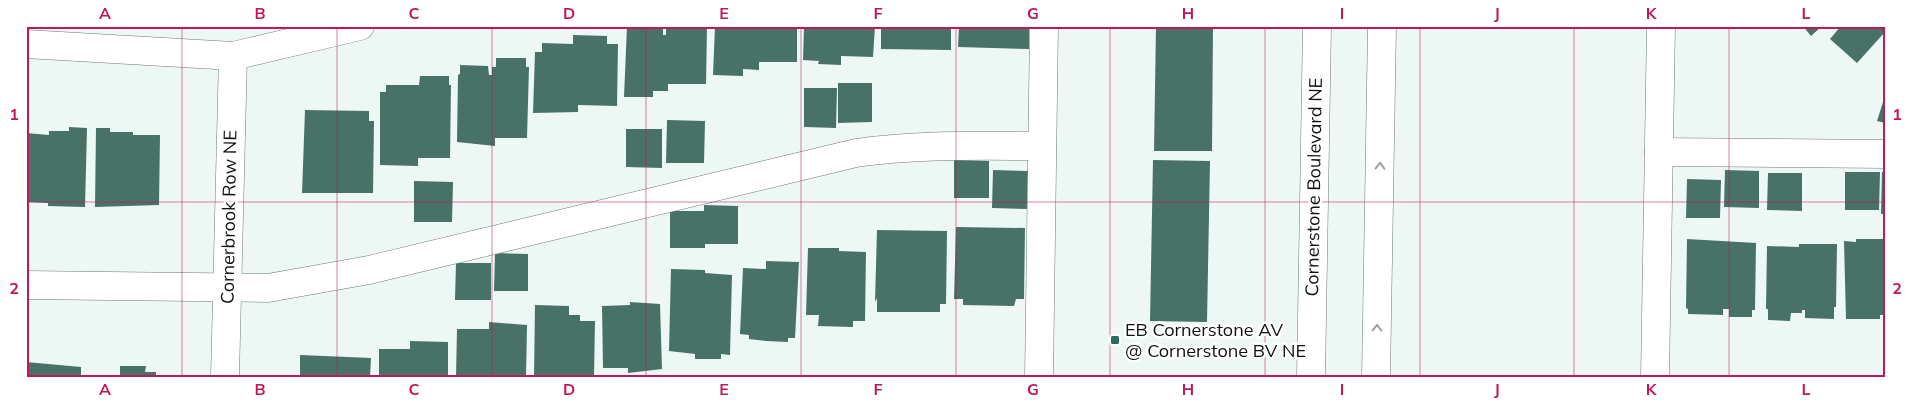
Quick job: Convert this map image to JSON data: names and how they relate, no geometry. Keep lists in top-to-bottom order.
{
  "streets": {
    "street": ["Cornerstone Boulevard NE", "Cornerbrook Row NE"]
  },
  "places": {
    "transit": ["EB Cornerstone AV @ Cornerstone BV NE"]
  },
  "grid": {
    "columns": [
      "A",
      "B",
      "C",
      "D",
      "E",
      "F",
      "G",
      "H",
      "I",
      "J",
      "K",
      "L"
    ],
    "rows": ["1", "2"]
  }
}
